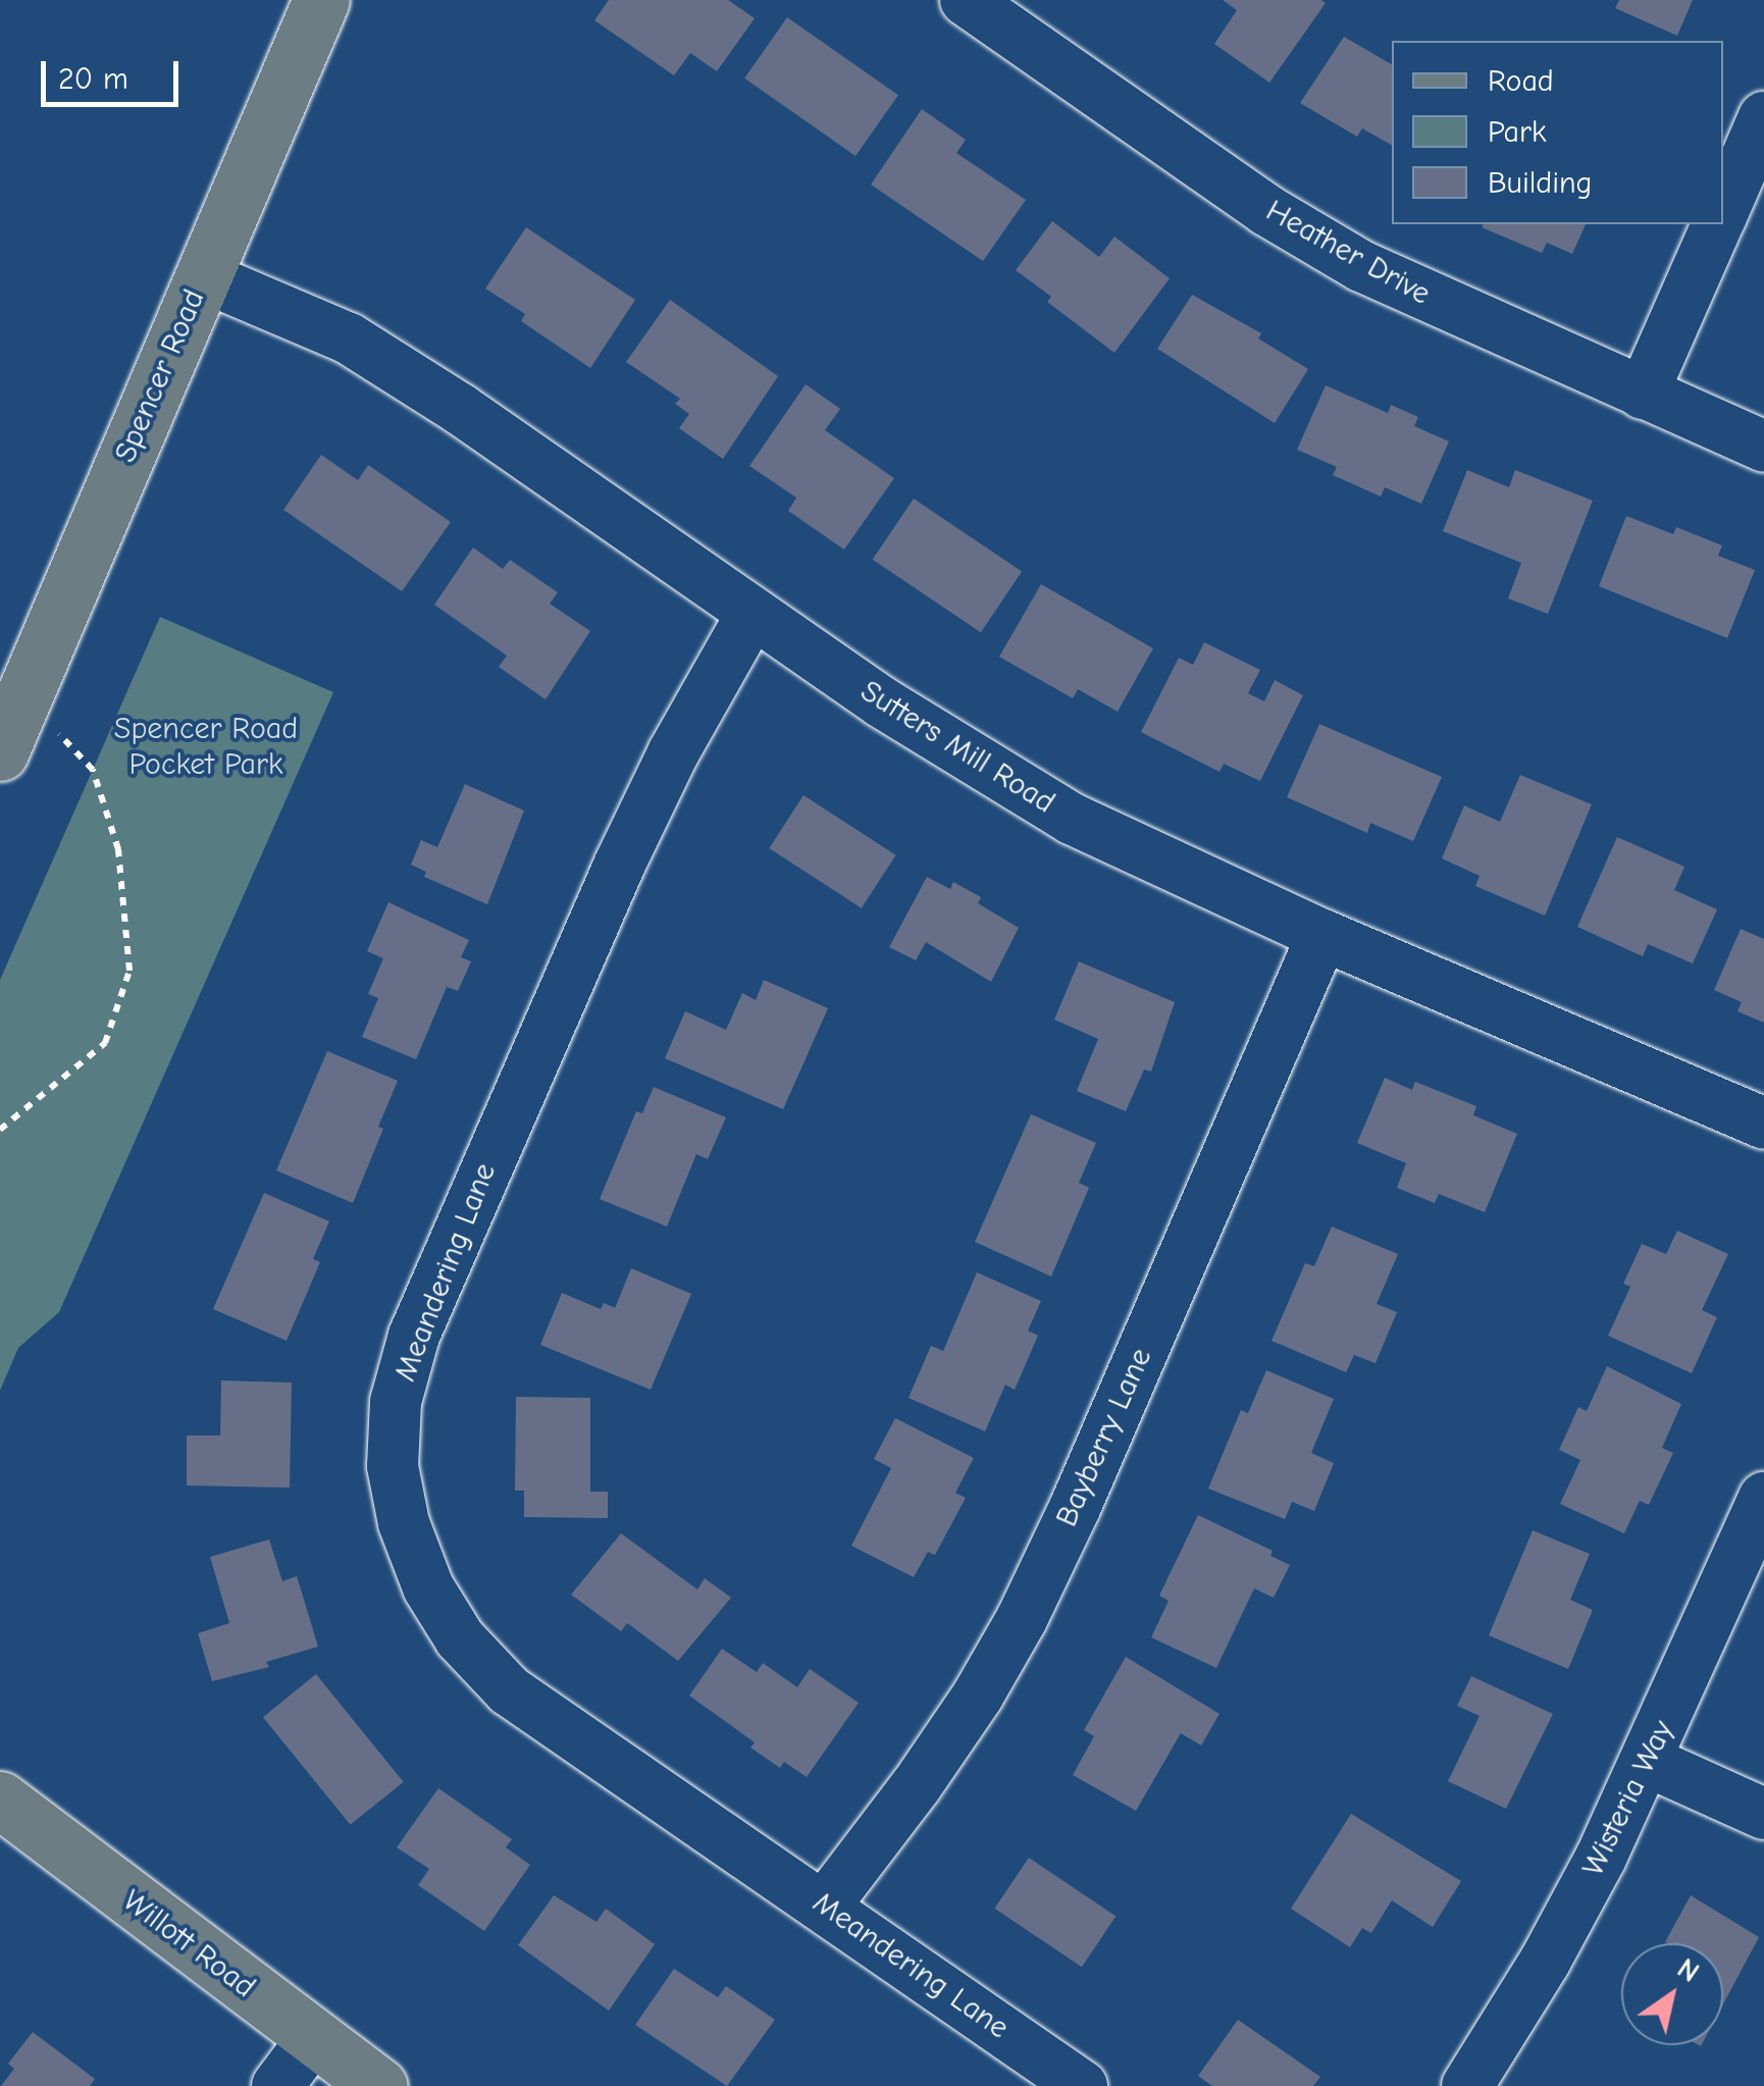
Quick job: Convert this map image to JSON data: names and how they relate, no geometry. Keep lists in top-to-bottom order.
{
  "streets": {
    "main road": ["Spencer Road", "Willott Road"],
    "street": [
      "Heather Drive",
      "Sutters Mill Road",
      "Meandering Lane",
      "Bayberry Lane",
      "Wisteria Way"
    ]
  },
  "crossings": [
    ["Spencer Road", "Sutters Mill Road"],
    ["Sutters Mill Road", "Meandering Lane"],
    ["Sutters Mill Road", "Bayberry Lane"],
    ["Meandering Lane", "Bayberry Lane"]
  ],
  "parks": ["Spencer Road Pocket Park"],
  "legend": ["Road", "Park", "Building"],
  "scale_bar": "20 m",
  "north": "top right"
}
